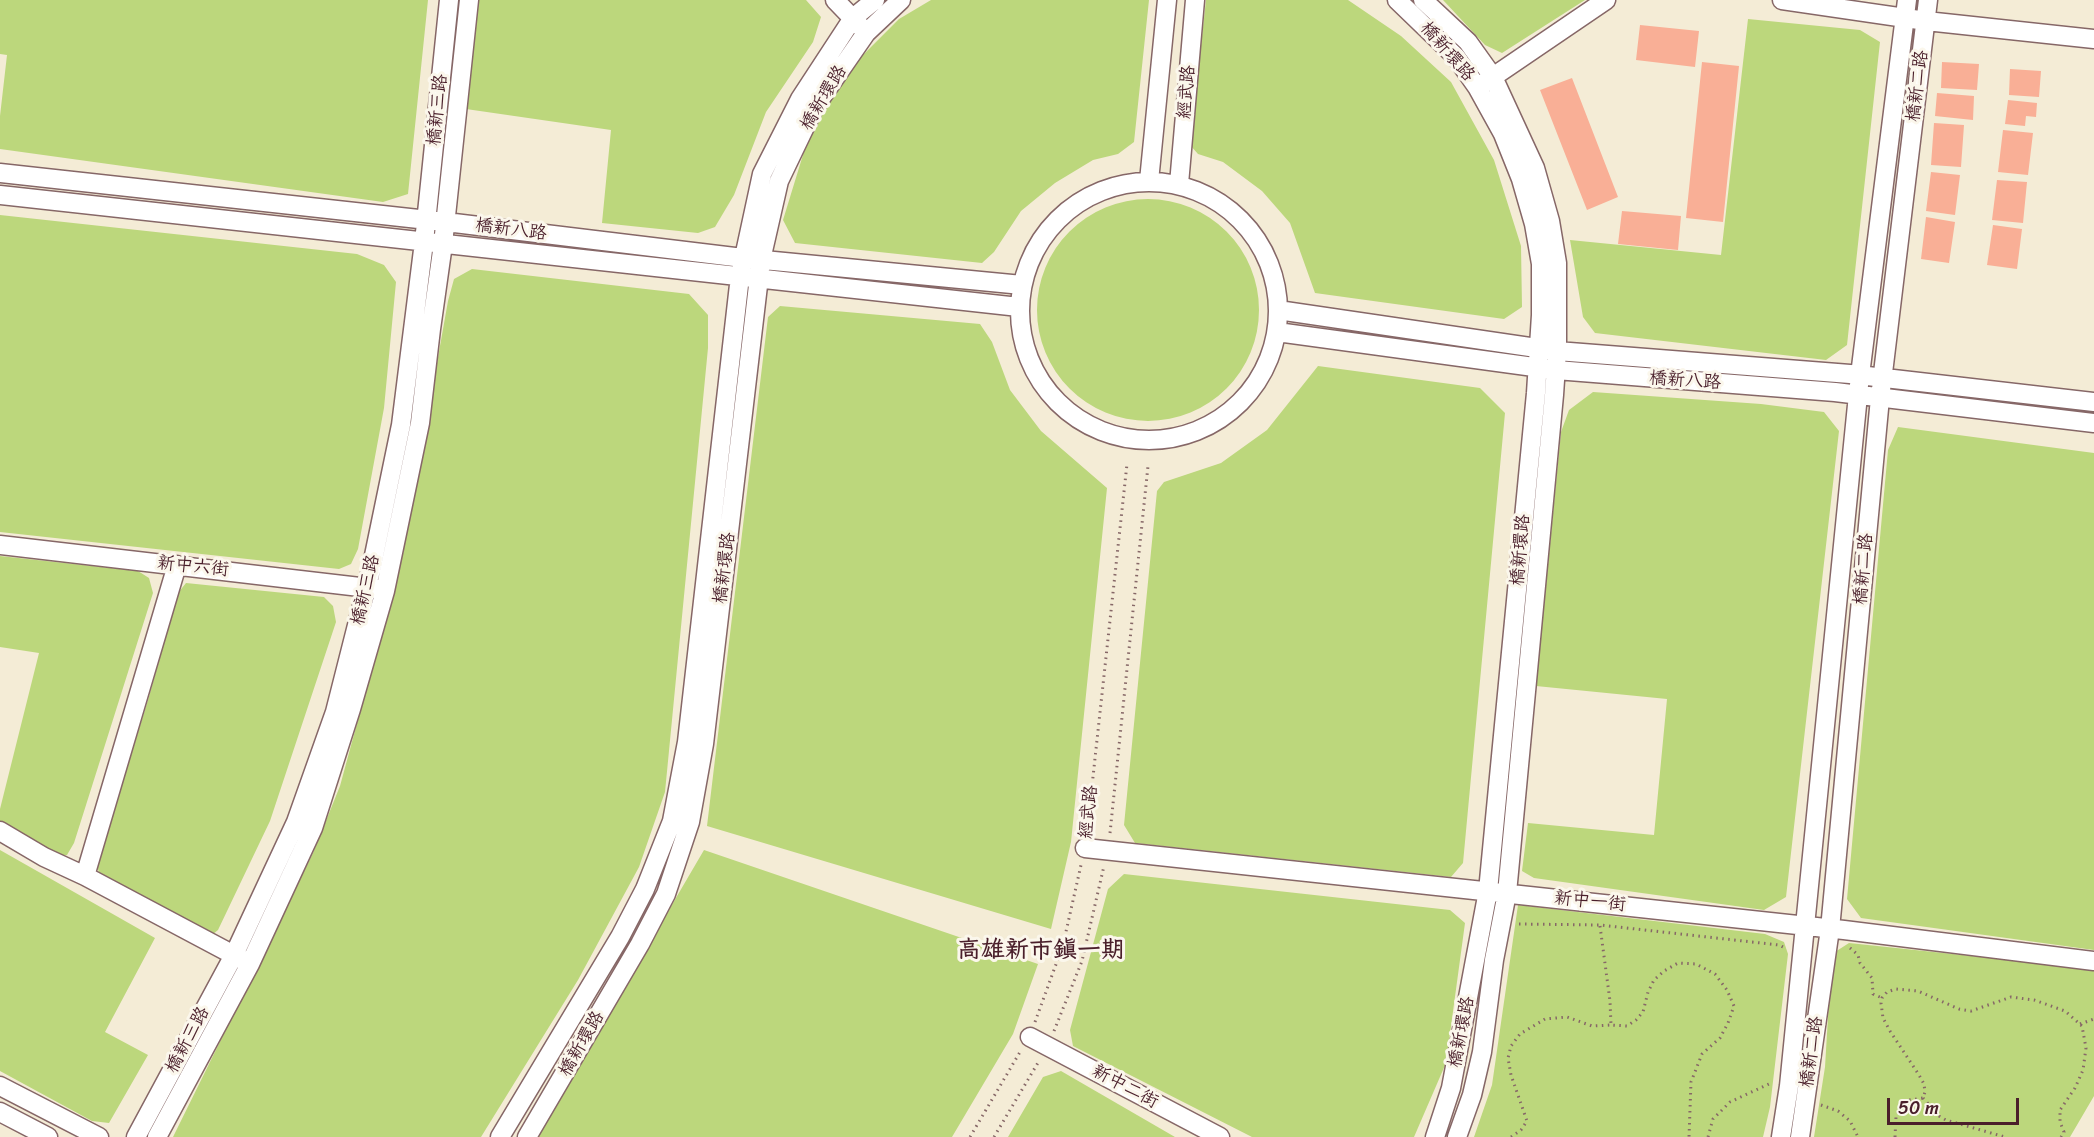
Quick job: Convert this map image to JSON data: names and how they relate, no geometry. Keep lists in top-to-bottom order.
{
  "streets": {
    "street": [
      "橋新環路",
      "橋新二路",
      "經武路",
      "橋新三路",
      "橋新八路",
      "新中六街",
      "新中一街",
      "新中二街"
    ]
  },
  "crossings": [
    ["橋新環路", "橋新八路"],
    ["橋新環路", "新中一街"],
    ["橋新二路", "橋新八路"],
    ["橋新二路", "新中一街"],
    ["經武路", "新中一街"],
    ["經武路", "新中二街"],
    ["橋新三路", "橋新八路"],
    ["橋新三路", "新中六街"]
  ],
  "districts": ["高雄新市鎮一期"],
  "scale_bar": "50 m"
}
